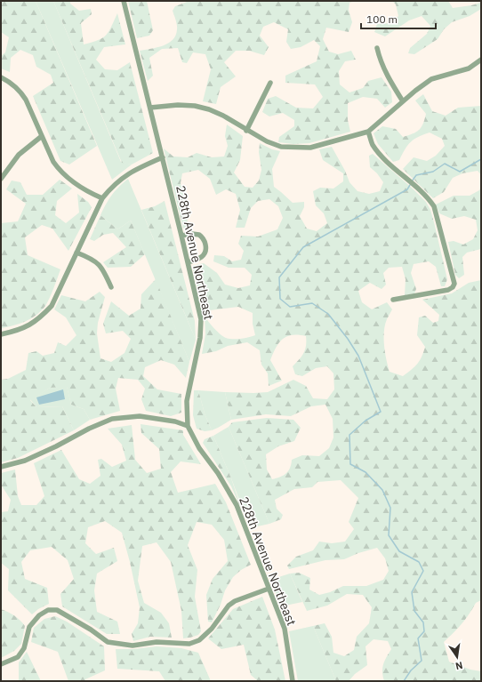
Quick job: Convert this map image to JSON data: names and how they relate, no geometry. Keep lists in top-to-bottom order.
{
  "streets": {
    "street": ["228th Avenue Northeast"]
  },
  "scale_bar": "100 m",
  "north": "bottom"
}
